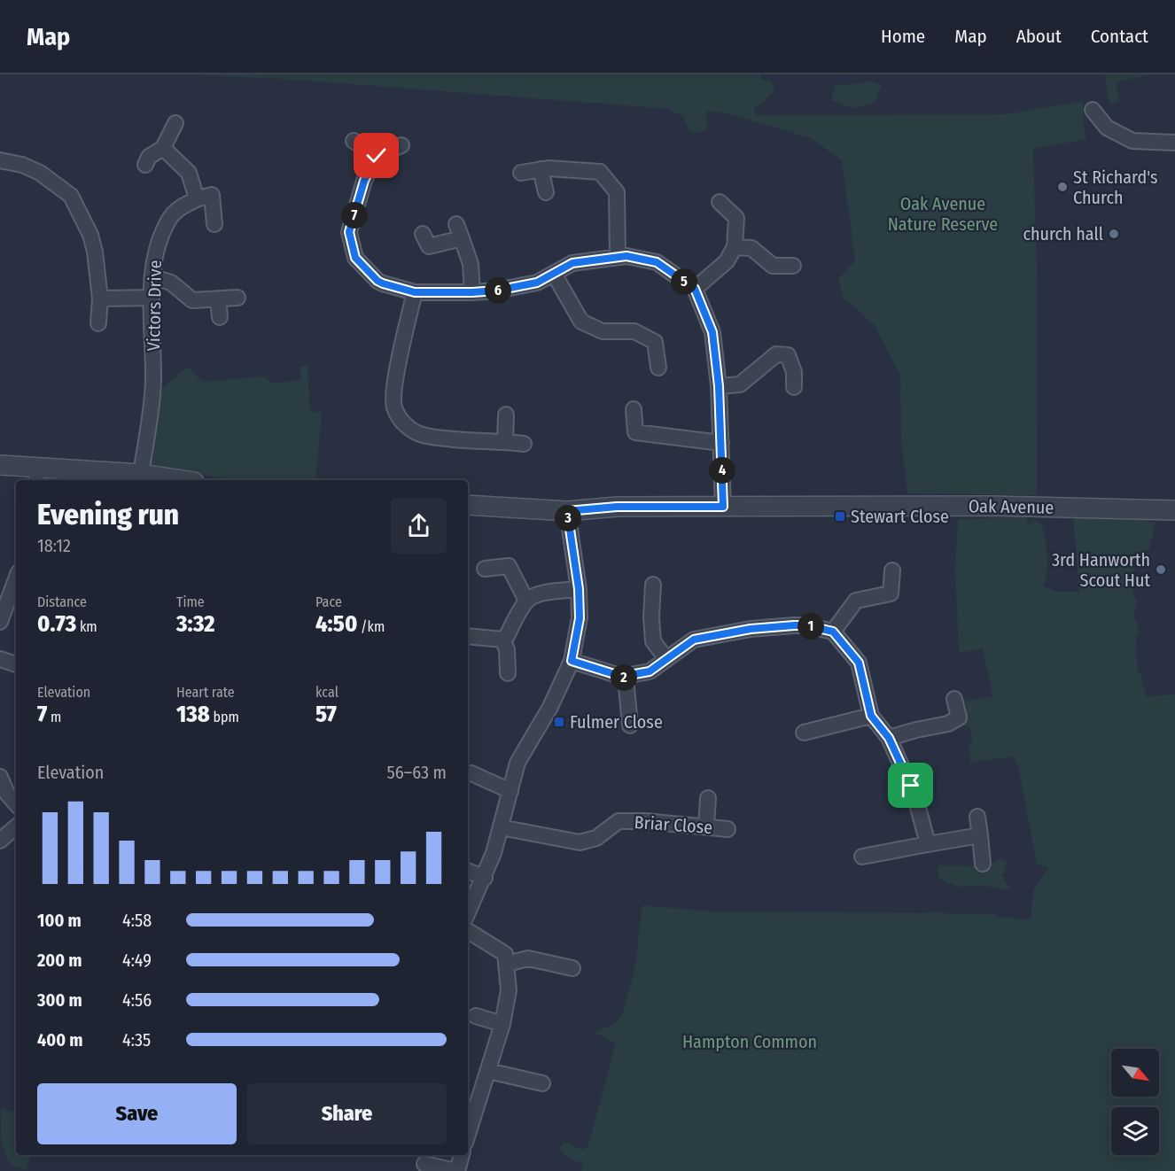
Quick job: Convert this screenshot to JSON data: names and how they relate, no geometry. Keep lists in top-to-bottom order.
{
  "streets": {
    "street": ["Victors Drive", "Oak Avenue", "Briar Close"]
  },
  "parks": ["Oak Avenue Nature Reserve", "Hampton Common"],
  "places": {
    "other": ["St Richard's Church", "church hall", "3rd Hanworth Scout Hut"],
    "transit": ["Stewart Close", "Fulmer Close"]
  },
  "north": "bottom right",
  "page": {
    "header": "Map",
    "nav": [
      "Home",
      "Map",
      "About",
      "Contact"
    ],
    "pins": [
      "7",
      "5",
      "6",
      "4",
      "3",
      "1",
      "2"
    ],
    "heading": ["Evening run", "18:12"],
    "stats": [
      ["Distance", "0.73 km"],
      ["Time", "3:32"],
      ["Pace", "4:50 /km"],
      ["Elevation", "7 m"],
      ["Heart rate", "138 bpm"],
      ["kcal", "57"]
    ],
    "chart": ["Elevation", "56–63 m"],
    "list": [
      {
        "name": "100 m",
        "note": "4:58"
      },
      {
        "name": "200 m",
        "note": "4:49"
      },
      {
        "name": "300 m",
        "note": "4:56"
      },
      {
        "name": "400 m",
        "note": "4:35"
      }
    ],
    "buttons": ["Save", "Share"]
  }
}
